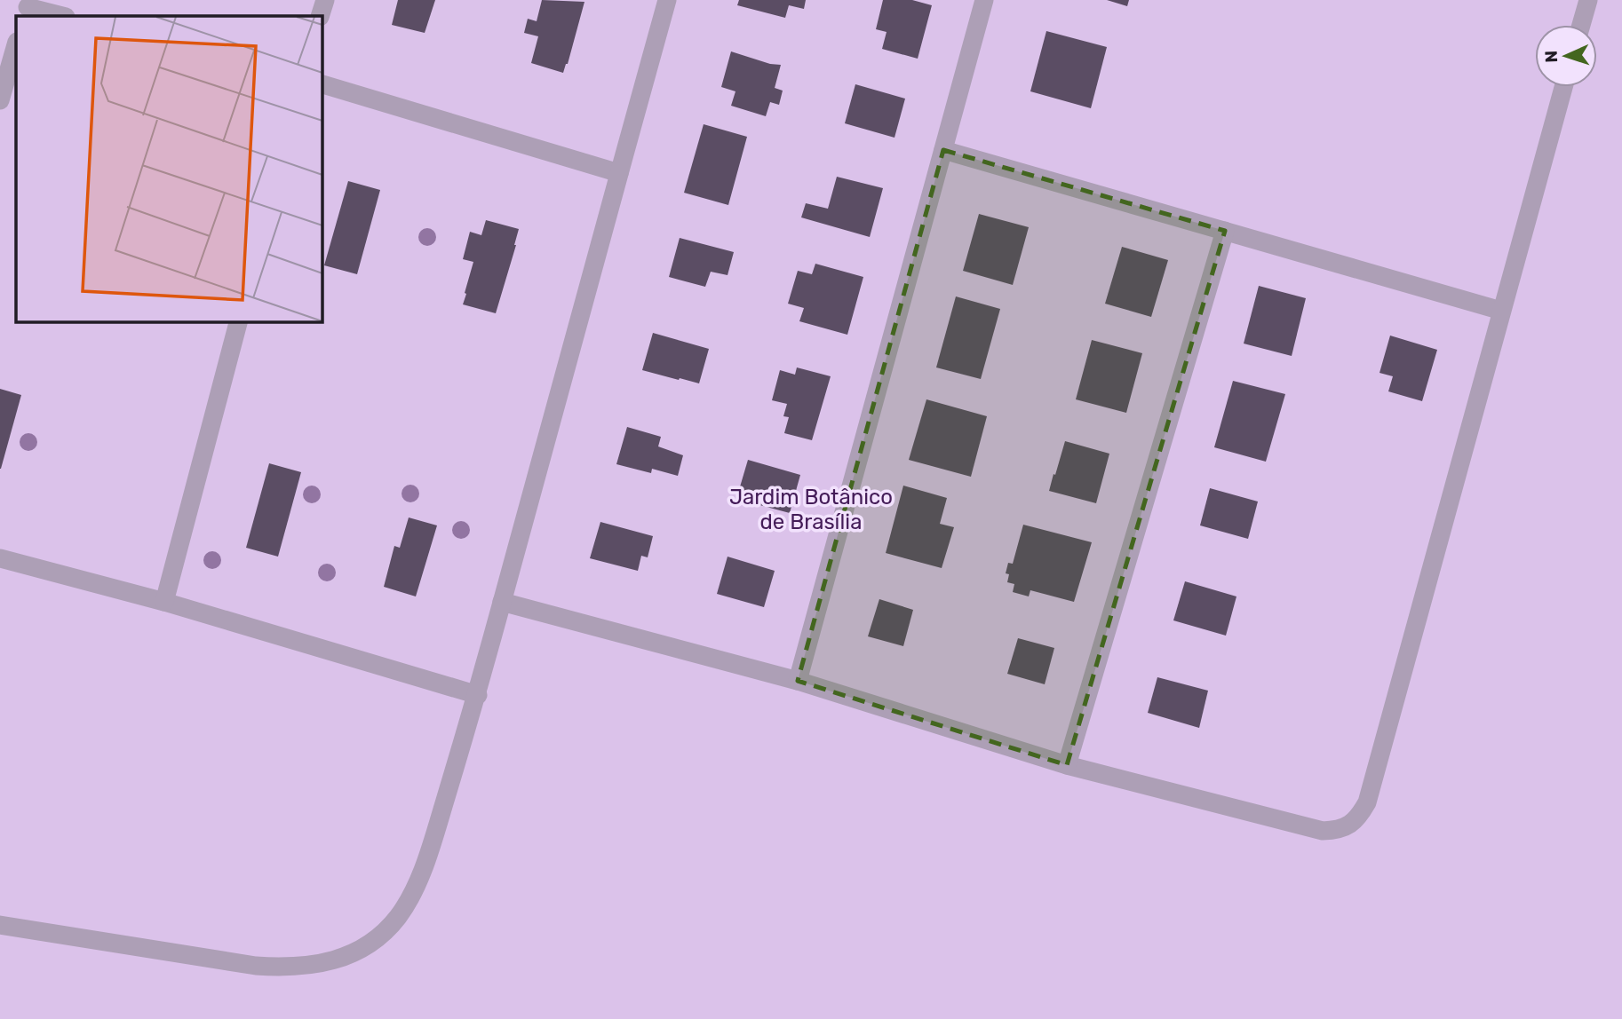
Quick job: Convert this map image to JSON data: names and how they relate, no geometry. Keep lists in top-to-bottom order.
{
  "parks": ["Jardim Botânico de Brasília"],
  "north": "left"
}
